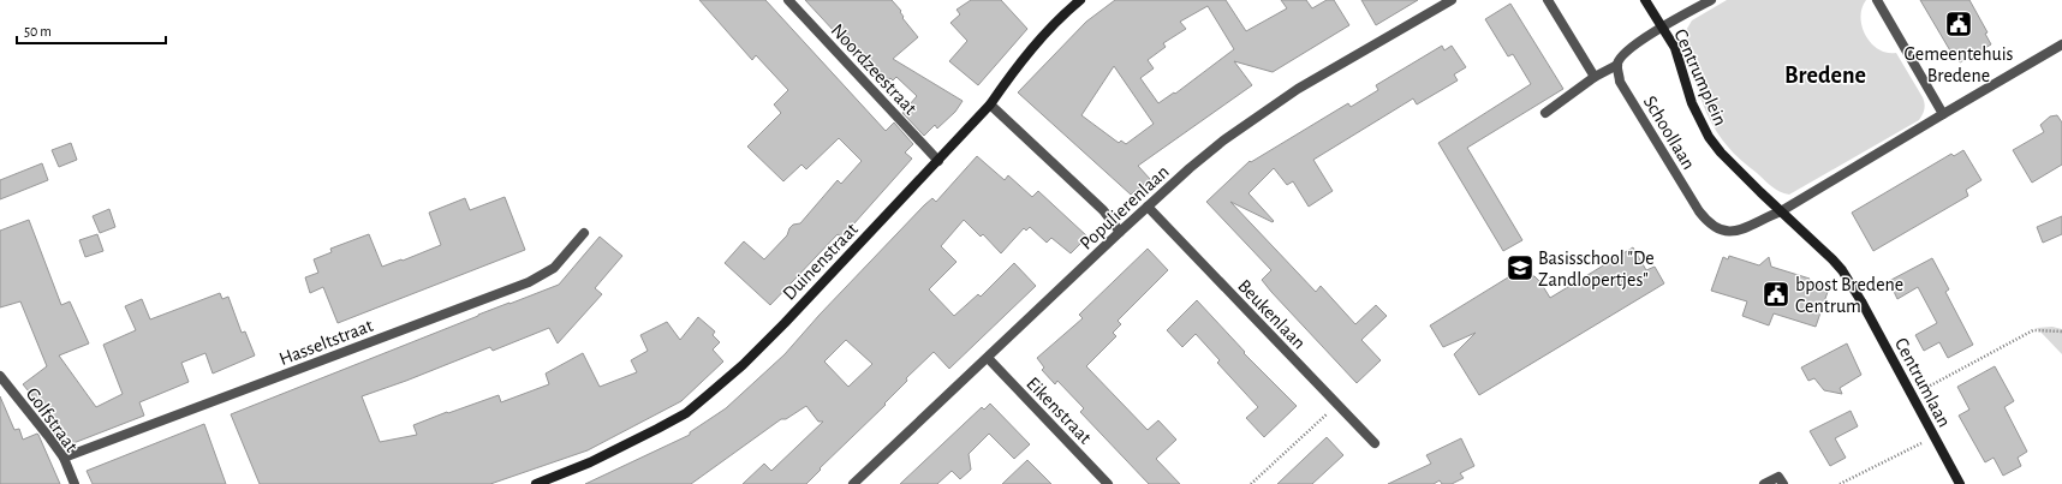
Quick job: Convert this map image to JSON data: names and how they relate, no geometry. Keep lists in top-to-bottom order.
{
  "streets": {
    "street": [
      "Noordzeestraat",
      "Centrumplein",
      "Schoollaan",
      "Populierenlaan",
      "Duinenstraat",
      "Beukenlaan",
      "Hasseltstraat",
      "Centrumlaan",
      "Eikenstraat",
      "Golfstraat"
    ]
  },
  "crossings": [
    ["Noordzeestraat", "Duinenstraat"],
    ["Centrumplein", "Schoollaan"],
    ["Centrumplein", "Centrumlaan"],
    ["Schoollaan", "Centrumlaan"],
    ["Populierenlaan", "Beukenlaan"],
    ["Populierenlaan", "Eikenstraat"],
    ["Hasseltstraat", "Golfstraat"]
  ],
  "districts": ["Bredene"],
  "places": {
    "public building": ["Gemeentehuis Bredene", "bpost Bredene Centrum"],
    "school or university": ["Basisschool \"De Zandlopertjes\""]
  },
  "scale_bar": "50 m"
}
